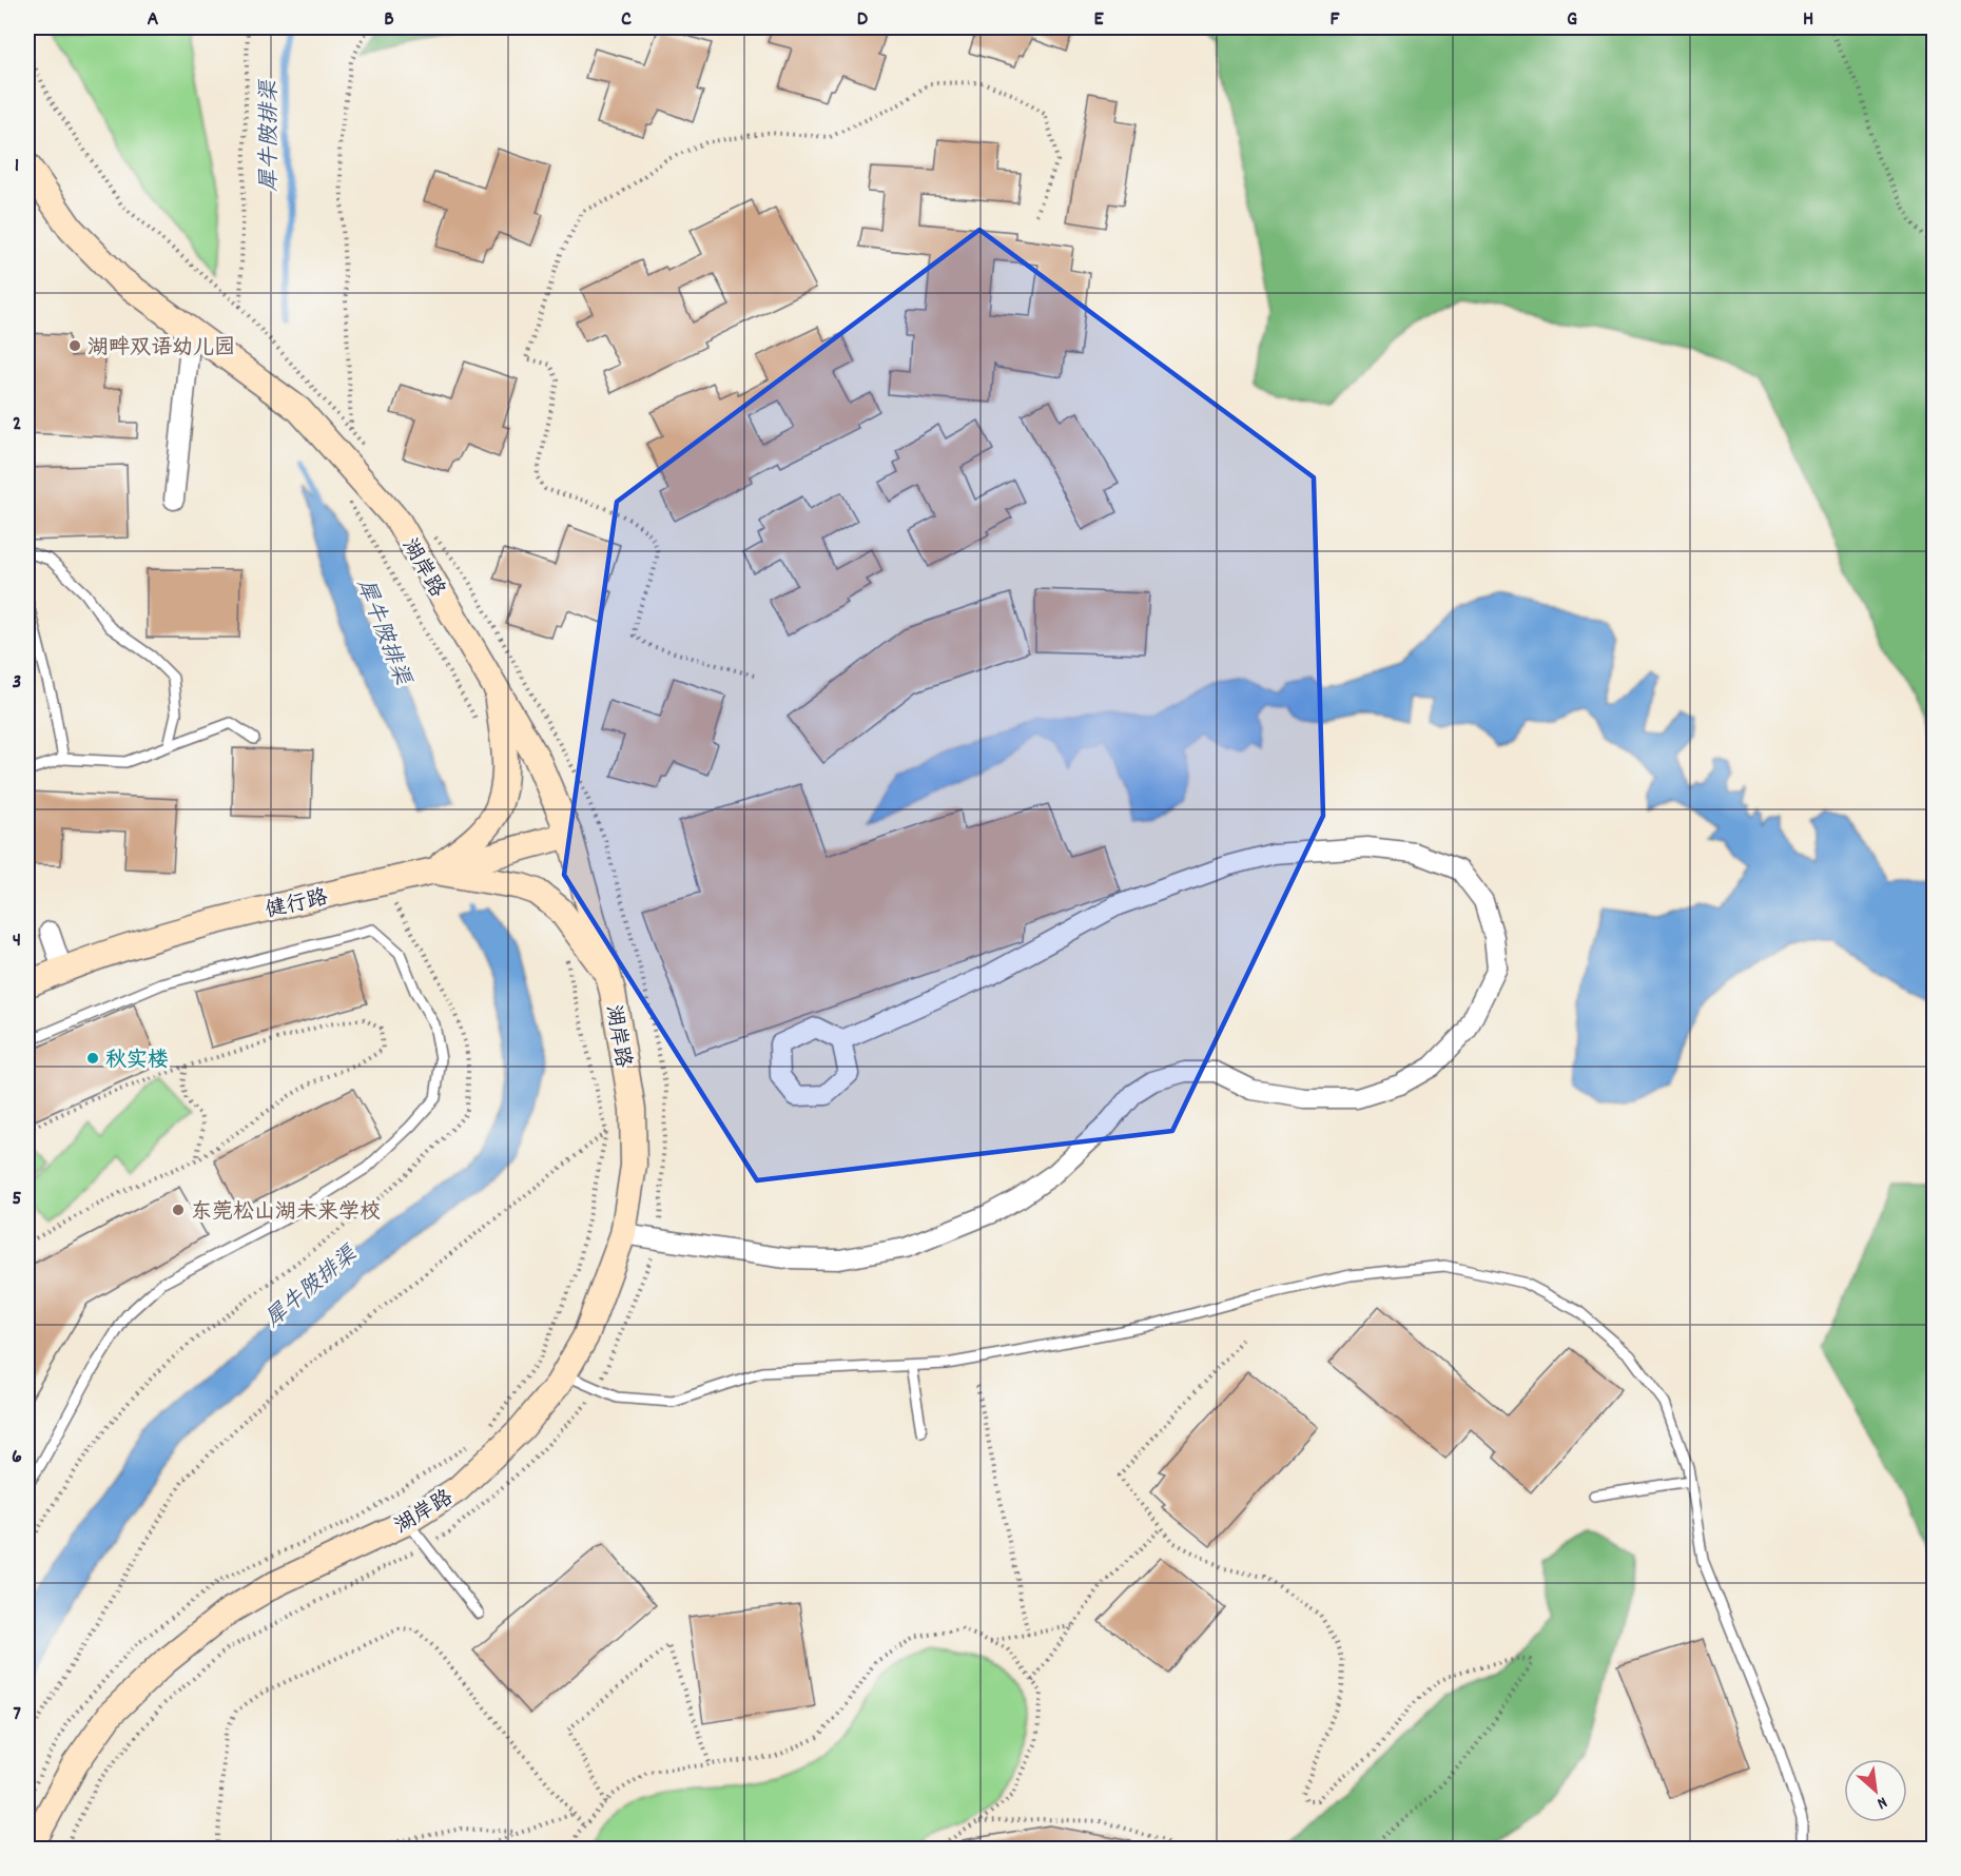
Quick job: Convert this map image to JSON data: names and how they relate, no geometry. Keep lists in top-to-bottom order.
{
  "streets": {
    "street": ["湖岸路", "健行路"]
  },
  "crossings": [
    ["湖岸路", "健行路"]
  ],
  "water": ["犀牛陂排渠"],
  "places": ["湖畔双语幼儿园", "秋实楼", "东莞松山湖未来学校"],
  "north": "bottom right",
  "grid": {
    "columns": [
      "A",
      "B",
      "C",
      "D",
      "E",
      "F",
      "G",
      "H"
    ],
    "rows": [
      "1",
      "2",
      "3",
      "4",
      "5",
      "6",
      "7"
    ]
  }
}
